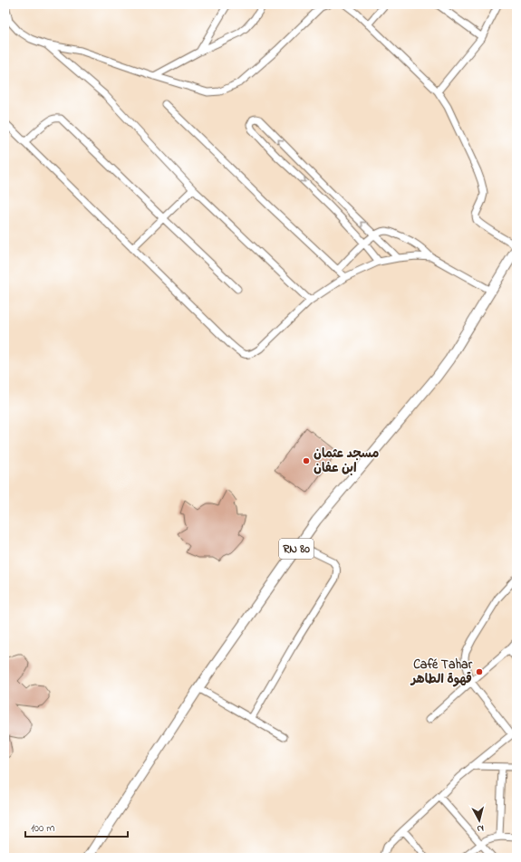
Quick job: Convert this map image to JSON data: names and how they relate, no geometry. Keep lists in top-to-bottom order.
{
  "streets": {
    "main road": ["RN 80"]
  },
  "places": ["مسجد عثمان ابن عفان", "Café Tahar قهوة الطاهر"],
  "scale_bar": "100 m",
  "north": "bottom"
}
